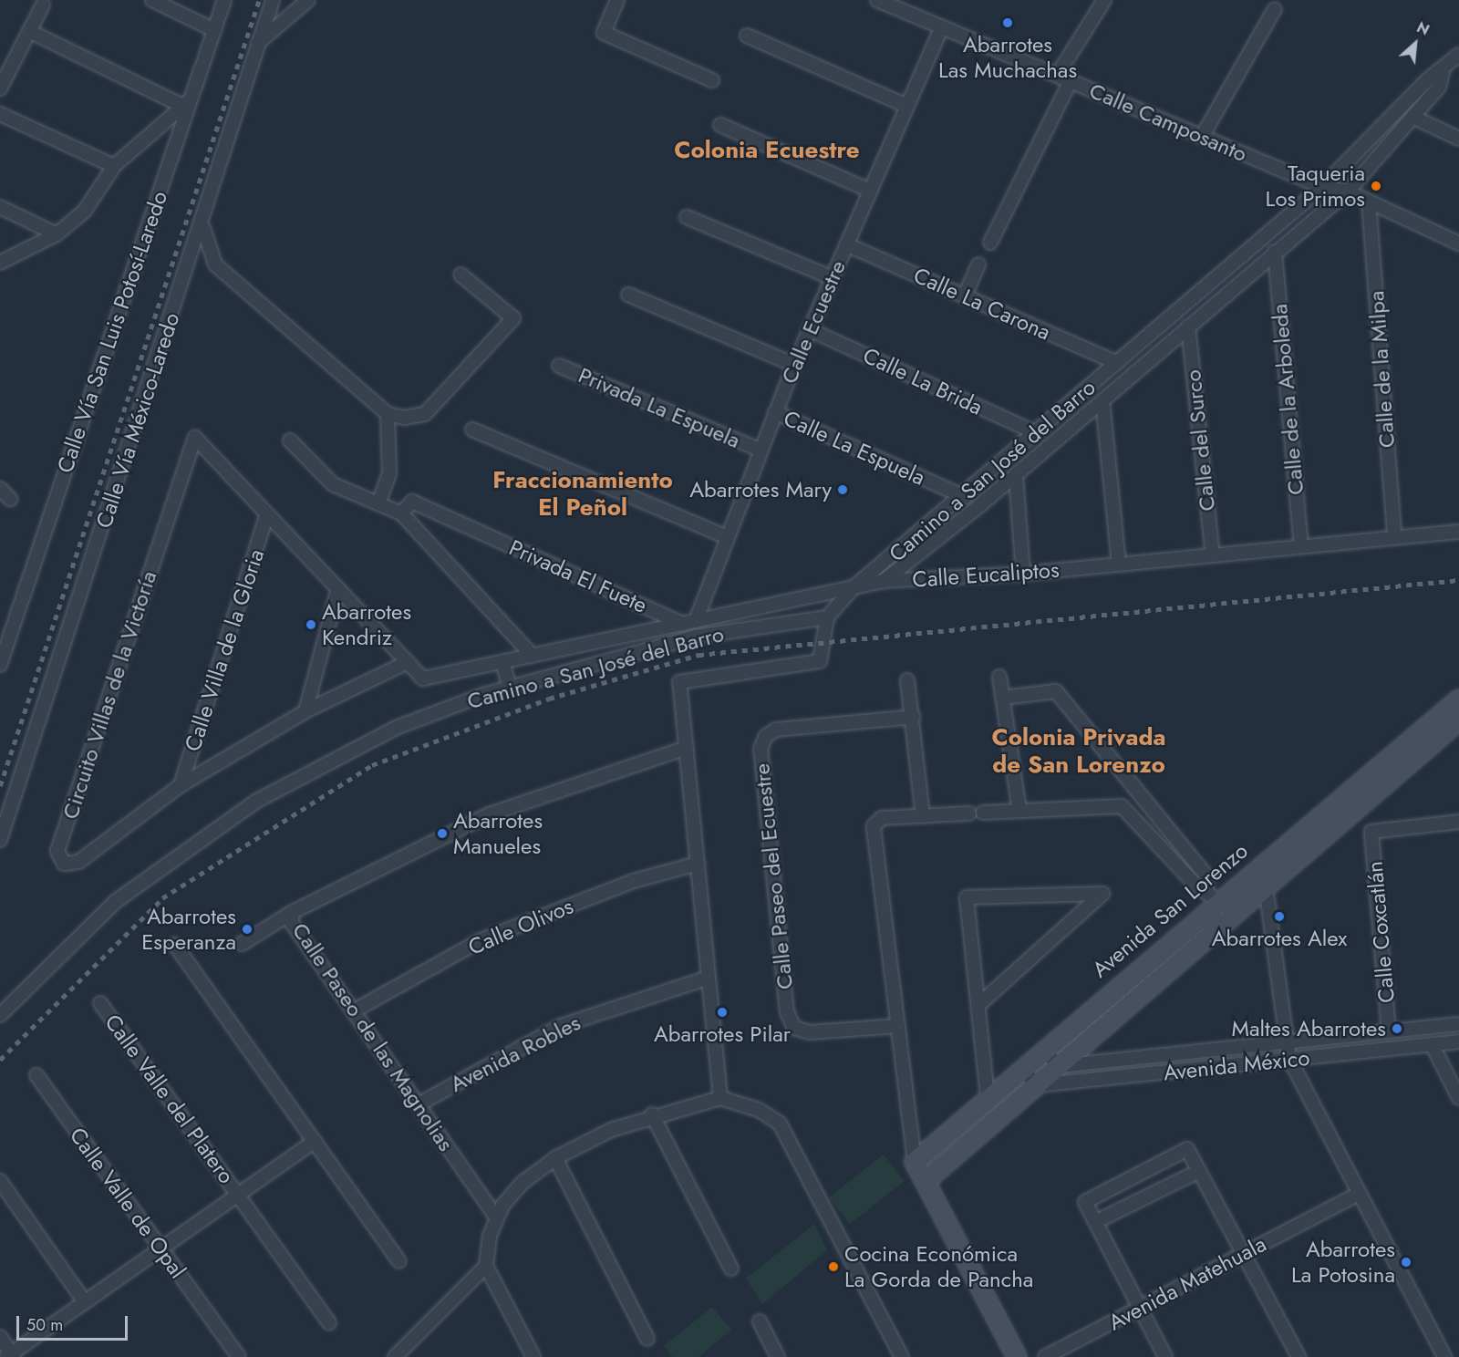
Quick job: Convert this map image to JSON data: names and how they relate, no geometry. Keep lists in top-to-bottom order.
{
  "streets": {
    "street": [
      "Calle Camposanto",
      "Calle La Carona",
      "Calle Ecuestre",
      "Calle Vía San Luis Potosí-Laredo",
      "Calle de la Milpa",
      "Calle La Brida",
      "Calle de la Arboleda",
      "Privada La Espuela",
      "Calle Vía México-Laredo",
      "Calle del Surco",
      "Calle La Espuela",
      "Camino a San José del Barro",
      "Calle Eucaliptos",
      "Privada El Fuete",
      "Calle Villa de la Gloria",
      "Circuito Villas de la Victoría",
      "Calle Paseo del Ecuestre",
      "Avenida San Lorenzo",
      "Calle Olivos",
      "Calle Coxcatlán",
      "Calle Paseo de las Magnolias",
      "Avenida Robles",
      "Avenida México",
      "Calle Valle del Platero",
      "Calle Valle de Opal",
      "Avenida Matehuala"
    ]
  },
  "crossings": [
    ["Calle Camposanto", "Calle Ecuestre"],
    ["Calle Camposanto", "Calle de la Milpa"],
    ["Calle Camposanto", "Camino a San José del Barro"],
    ["Calle La Carona", "Calle Ecuestre"],
    ["Calle La Carona", "Camino a San José del Barro"],
    ["Calle Ecuestre", "Calle La Brida"],
    ["Calle Ecuestre", "Privada La Espuela"],
    ["Calle Ecuestre", "Calle La Espuela"],
    ["Calle Ecuestre", "Calle Eucaliptos"],
    ["Calle Ecuestre", "Privada El Fuete"],
    ["Calle de la Milpa", "Calle Eucaliptos"],
    ["Calle La Brida", "Camino a San José del Barro"],
    ["Calle de la Arboleda", "Camino a San José del Barro"],
    ["Calle de la Arboleda", "Calle Eucaliptos"],
    ["Calle del Surco", "Camino a San José del Barro"],
    ["Calle del Surco", "Calle Eucaliptos"],
    ["Calle La Espuela", "Camino a San José del Barro"],
    ["Camino a San José del Barro", "Calle Eucaliptos"],
    ["Calle Eucaliptos", "Privada El Fuete"],
    ["Calle Eucaliptos", "Circuito Villas de la Victoría"],
    ["Calle Villa de la Gloria", "Circuito Villas de la Victoría"],
    ["Avenida San Lorenzo", "Avenida México"],
    ["Calle Olivos", "Calle Paseo de las Magnolias"],
    ["Calle Coxcatlán", "Avenida México"],
    ["Calle Paseo de las Magnolias", "Avenida Robles"]
  ],
  "districts": ["Colonia Ecuestre", "Fraccionamiento El Peñol", "Colonia Privada de San Lorenzo"],
  "places": [
    "Abarrotes Las Muchachas",
    "Taqueria Los Primos",
    "Abarrotes Mary",
    "Abarrotes Kendriz",
    "Abarrotes Manueles",
    "Abarrotes Alex",
    "Abarrotes Esperanza",
    "Abarrotes Pilar",
    "Maltes Abarrotes",
    "Abarrotes La Potosina",
    "Cocina Económica La Gorda de Pancha"
  ],
  "scale_bar": "50 m",
  "north": "top right"
}
